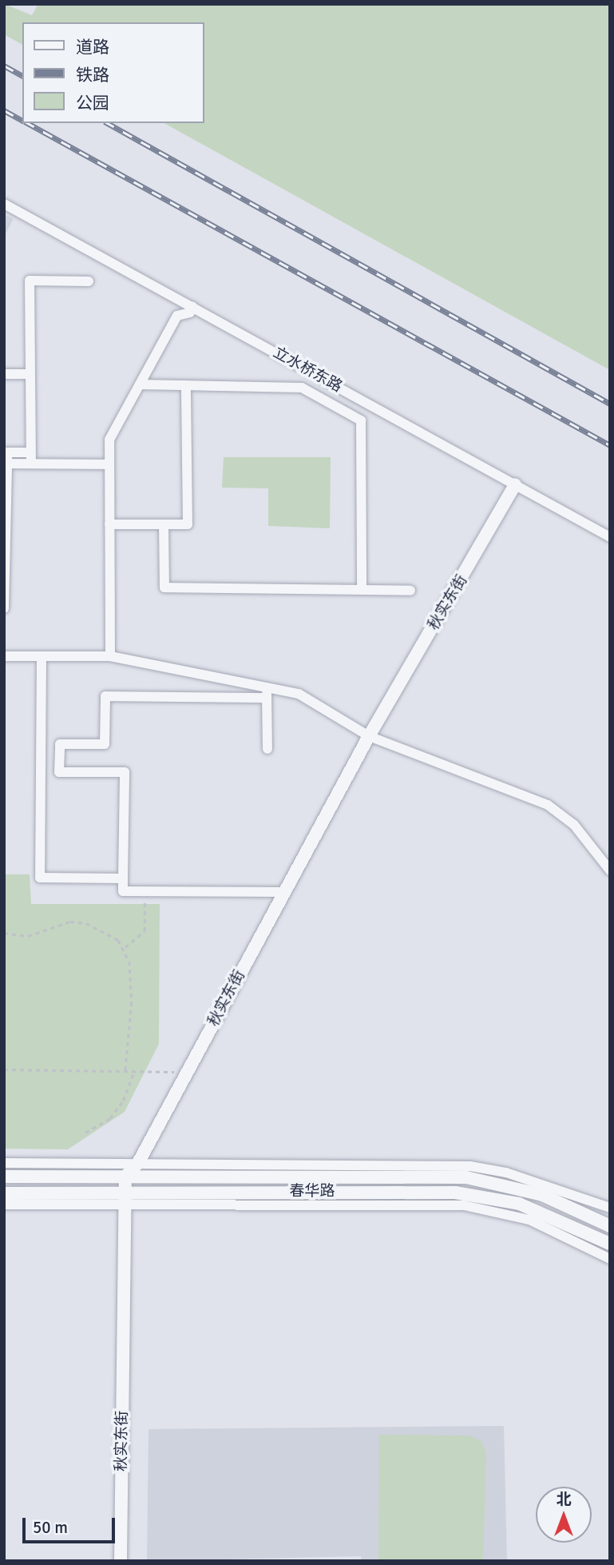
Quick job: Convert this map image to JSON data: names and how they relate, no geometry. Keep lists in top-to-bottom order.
{
  "streets": {
    "street": ["立水桥东路", "秋实东街", "春华路"]
  },
  "crossings": [
    ["立水桥东路", "秋实东街"],
    ["秋实东街", "春华路"]
  ],
  "legend": ["道路", "铁路", "公园"],
  "scale_bar": "50 m",
  "north": "top"
}
